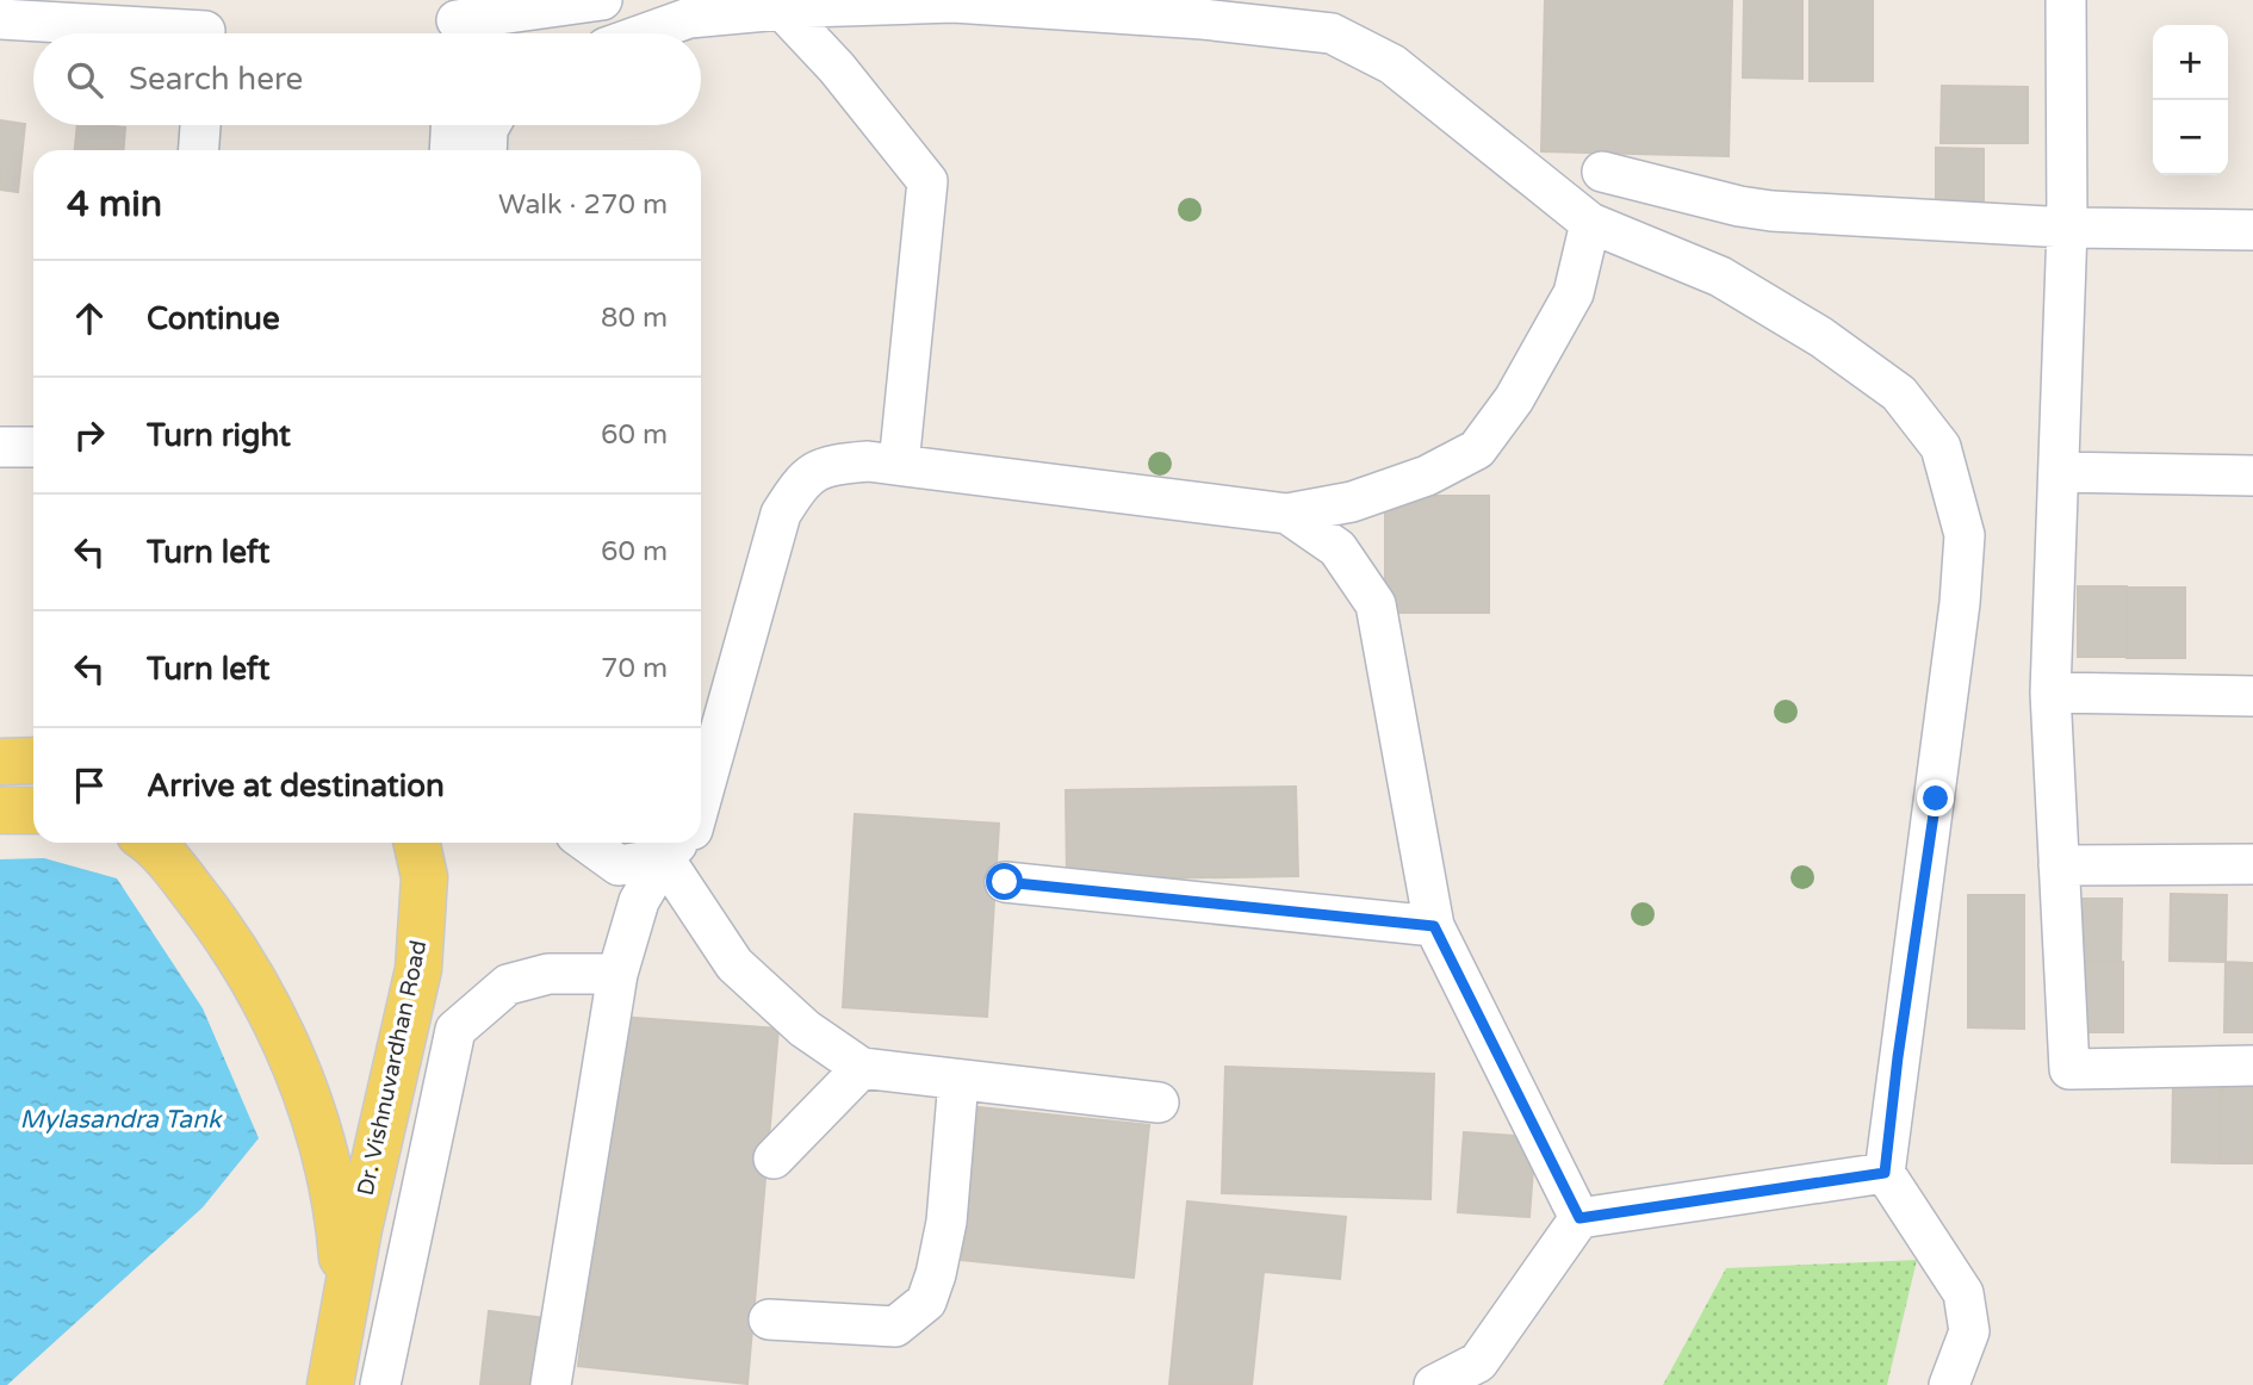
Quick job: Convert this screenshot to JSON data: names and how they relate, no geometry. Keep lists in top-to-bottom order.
{
  "streets": {
    "main road": ["Dr. Vishnuvardhan Road"]
  },
  "water": ["Mylasandra Tank"],
  "page": {
    "map_buttons": ["+", "−"],
    "search": "Search here",
    "heading": ["4 min", "Walk · 270 m"],
    "list": [
      ["Continue", "80 m"],
      ["Turn right", "60 m"],
      ["Turn left", "60 m"],
      ["Turn left", "70 m"],
      "Arrive at destination"
    ]
  }
}
